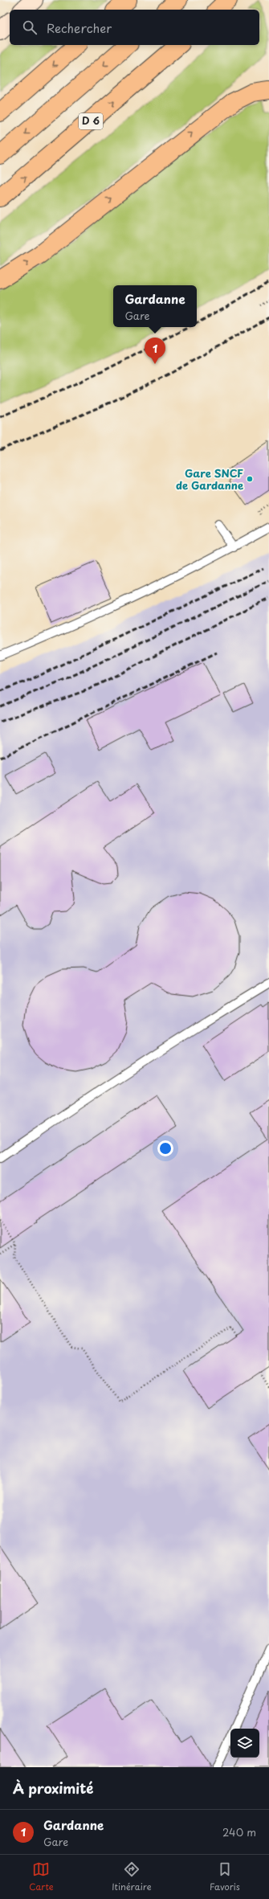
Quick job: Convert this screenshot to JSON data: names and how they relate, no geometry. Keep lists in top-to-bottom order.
{
  "streets": {
    "highway": ["D 6"]
  },
  "places": ["Gare SNCF de Gardanne"],
  "page": {
    "search": "Rechercher",
    "popup": ["Gardanne", "Gare"],
    "pins": "1",
    "heading": "À proximité",
    "list": [
      {
        "mark": "1",
        "name": "Gardanne",
        "note": "Gare",
        "value": "240 m"
      }
    ],
    "nav": ["Carte", "Itinéraire", "Favoris"]
  }
}
